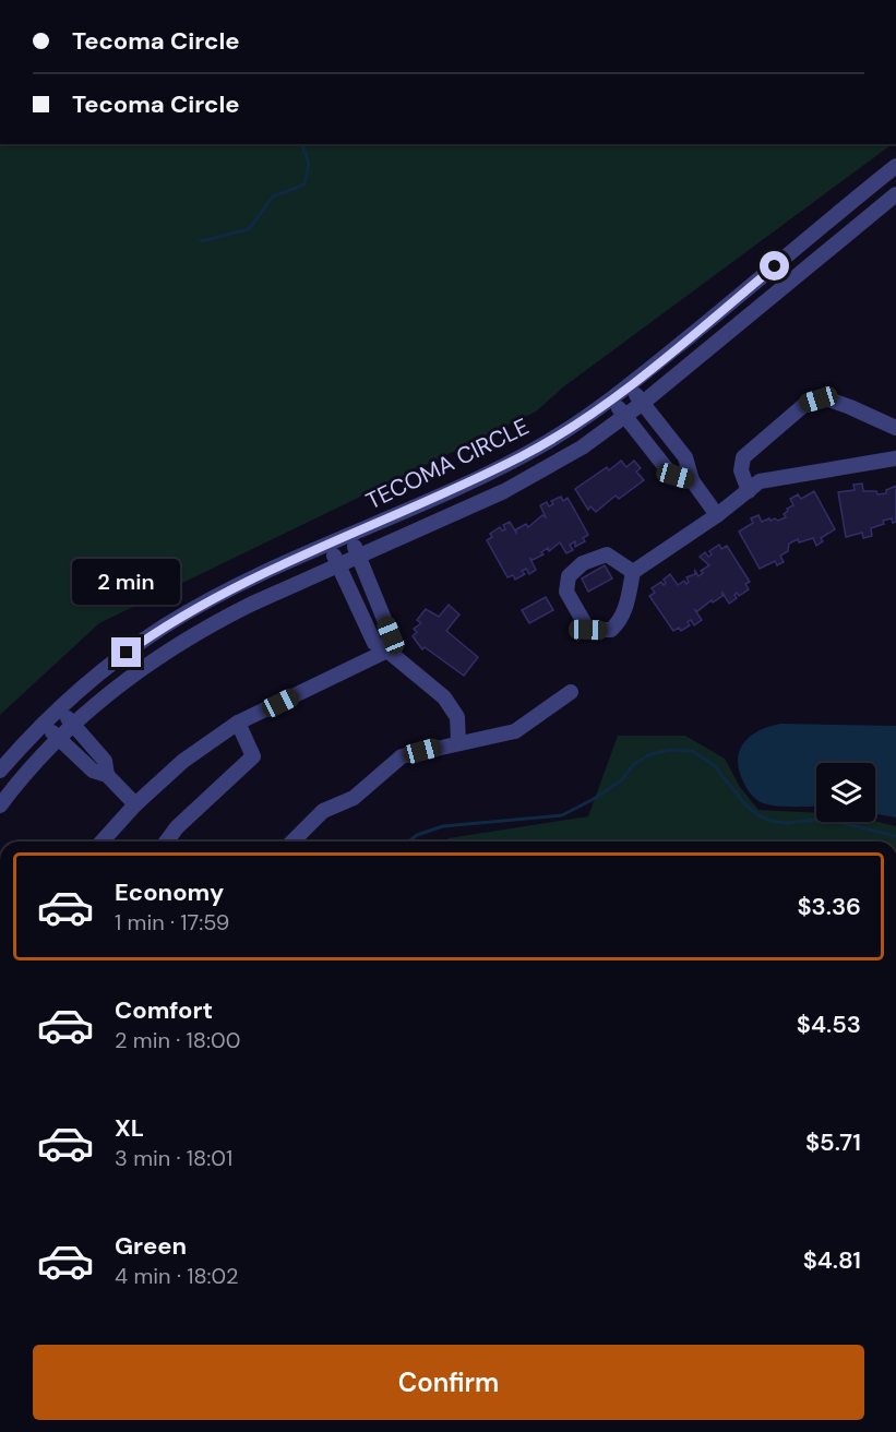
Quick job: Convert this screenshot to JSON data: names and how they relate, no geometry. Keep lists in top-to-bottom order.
{
  "streets": {
    "street": ["TECOMA CIRCLE"]
  },
  "page": {
    "banner": ["Tecoma Circle", "Tecoma Circle"],
    "bubble": "2 min",
    "list": [
      {
        "name": "Economy",
        "note": "1 min · 17:59",
        "value": "$3.36"
      },
      {
        "name": "Comfort",
        "note": "2 min · 18:00",
        "value": "$4.53"
      },
      {
        "name": "XL",
        "note": "3 min · 18:01",
        "value": "$5.71"
      },
      {
        "name": "Green",
        "note": "4 min · 18:02",
        "value": "$4.81"
      }
    ],
    "buttons": "Confirm"
  }
}
